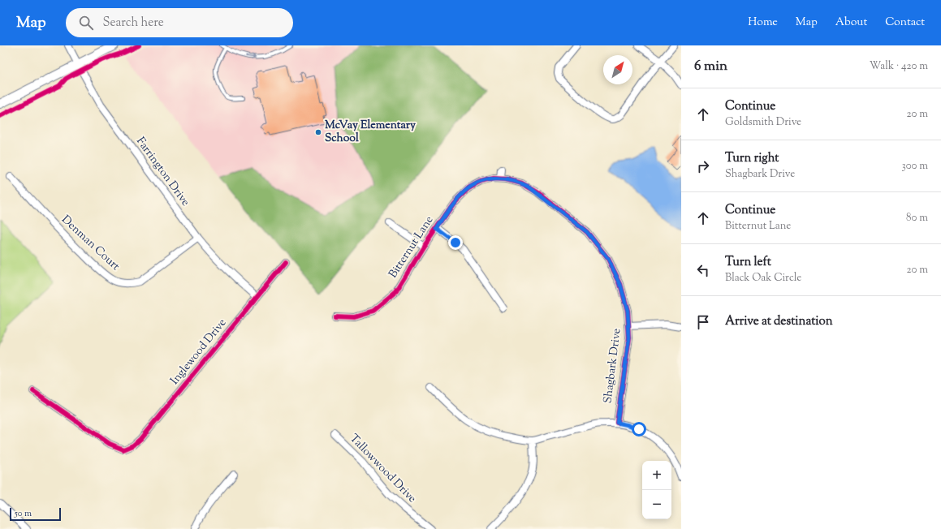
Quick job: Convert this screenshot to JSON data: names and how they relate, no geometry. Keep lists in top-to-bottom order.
{
  "streets": {
    "street": [
      "Farrington Drive",
      "Denman Court",
      "Bitternut Lane",
      "Inglewood Drive",
      "Shagbark Drive",
      "Tallowwood Drive"
    ]
  },
  "crossings": [
    ["Farrington Drive", "Denman Court"],
    ["Farrington Drive", "Inglewood Drive"],
    ["Bitternut Lane", "Shagbark Drive"]
  ],
  "places": ["McVay Elementary School"],
  "scale_bar": "50 m",
  "north": "top right",
  "page": {
    "header": "Map",
    "search": "Search here",
    "nav": [
      "Home",
      "Map",
      "About",
      "Contact"
    ],
    "heading": ["6 min", "Walk · 420 m"],
    "list": [
      ["Continue", "Goldsmith Drive", "20 m"],
      ["Turn right", "Shagbark Drive", "300 m"],
      ["Continue", "Bitternut Lane", "80 m"],
      ["Turn left", "Black Oak Circle", "20 m"],
      "Arrive at destination"
    ],
    "map_buttons": ["+", "−"],
    "scale": "50 m"
  }
}
